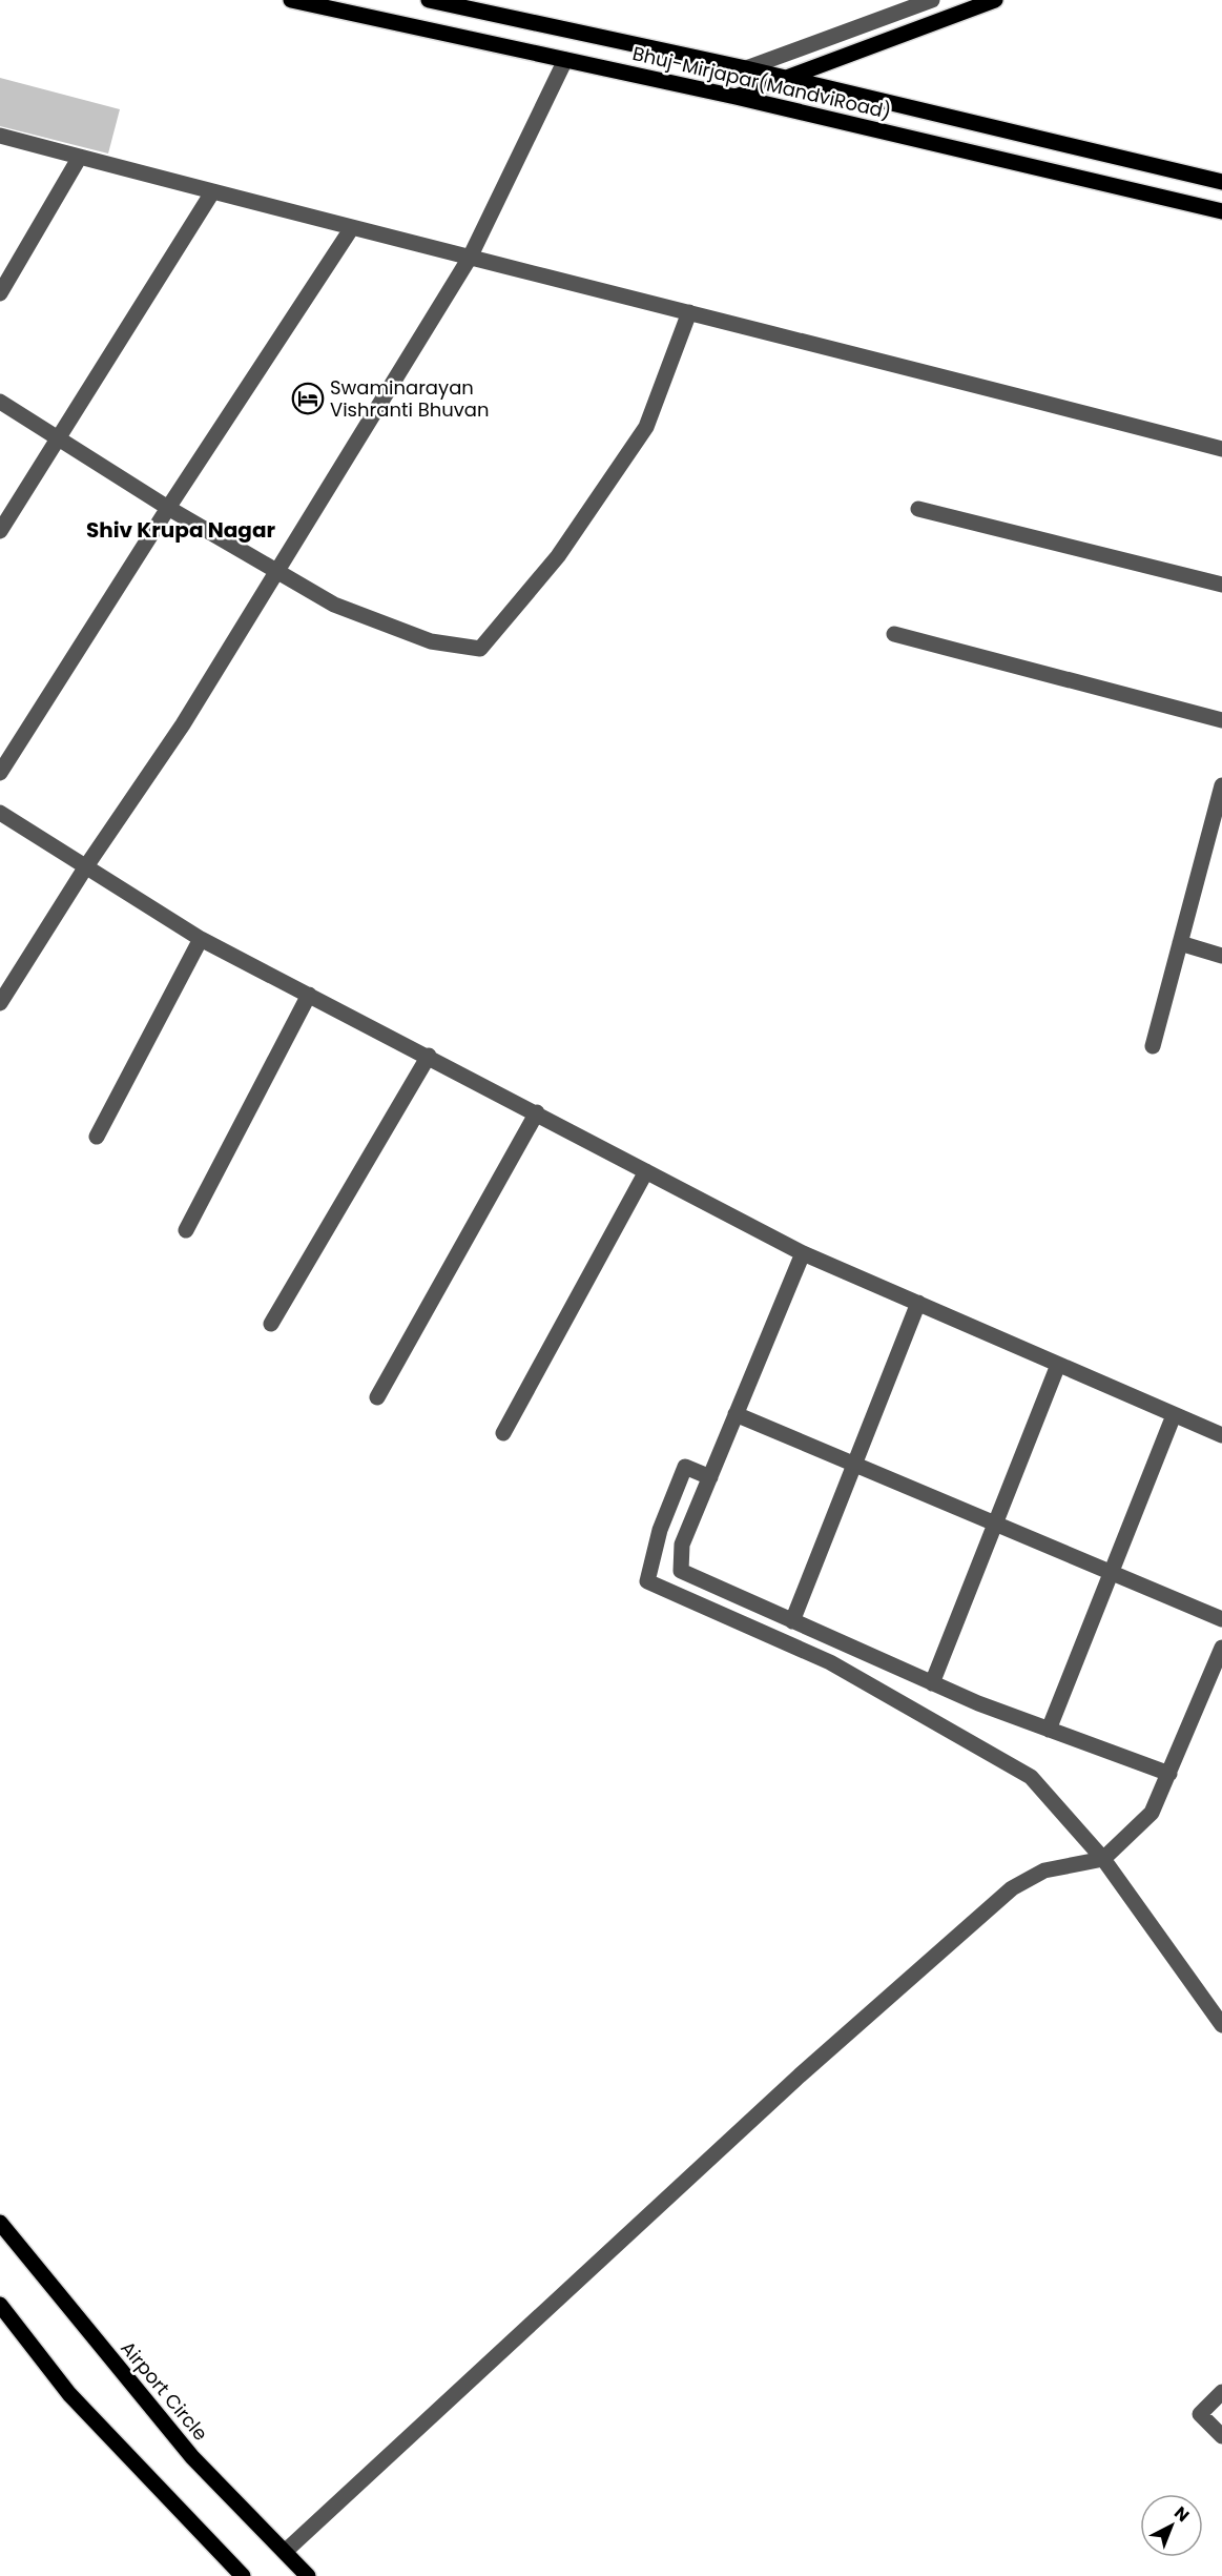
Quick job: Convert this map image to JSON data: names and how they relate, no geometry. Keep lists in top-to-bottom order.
{
  "streets": {
    "main road": ["Bhuj-Mirjapar(MandviRoad)", "Airport Circle"]
  },
  "districts": ["Shiv Krupa Nagar"],
  "places": {
    "hotel": ["Swaminarayan Vishranti Bhuvan"]
  },
  "north": "top right"
}
